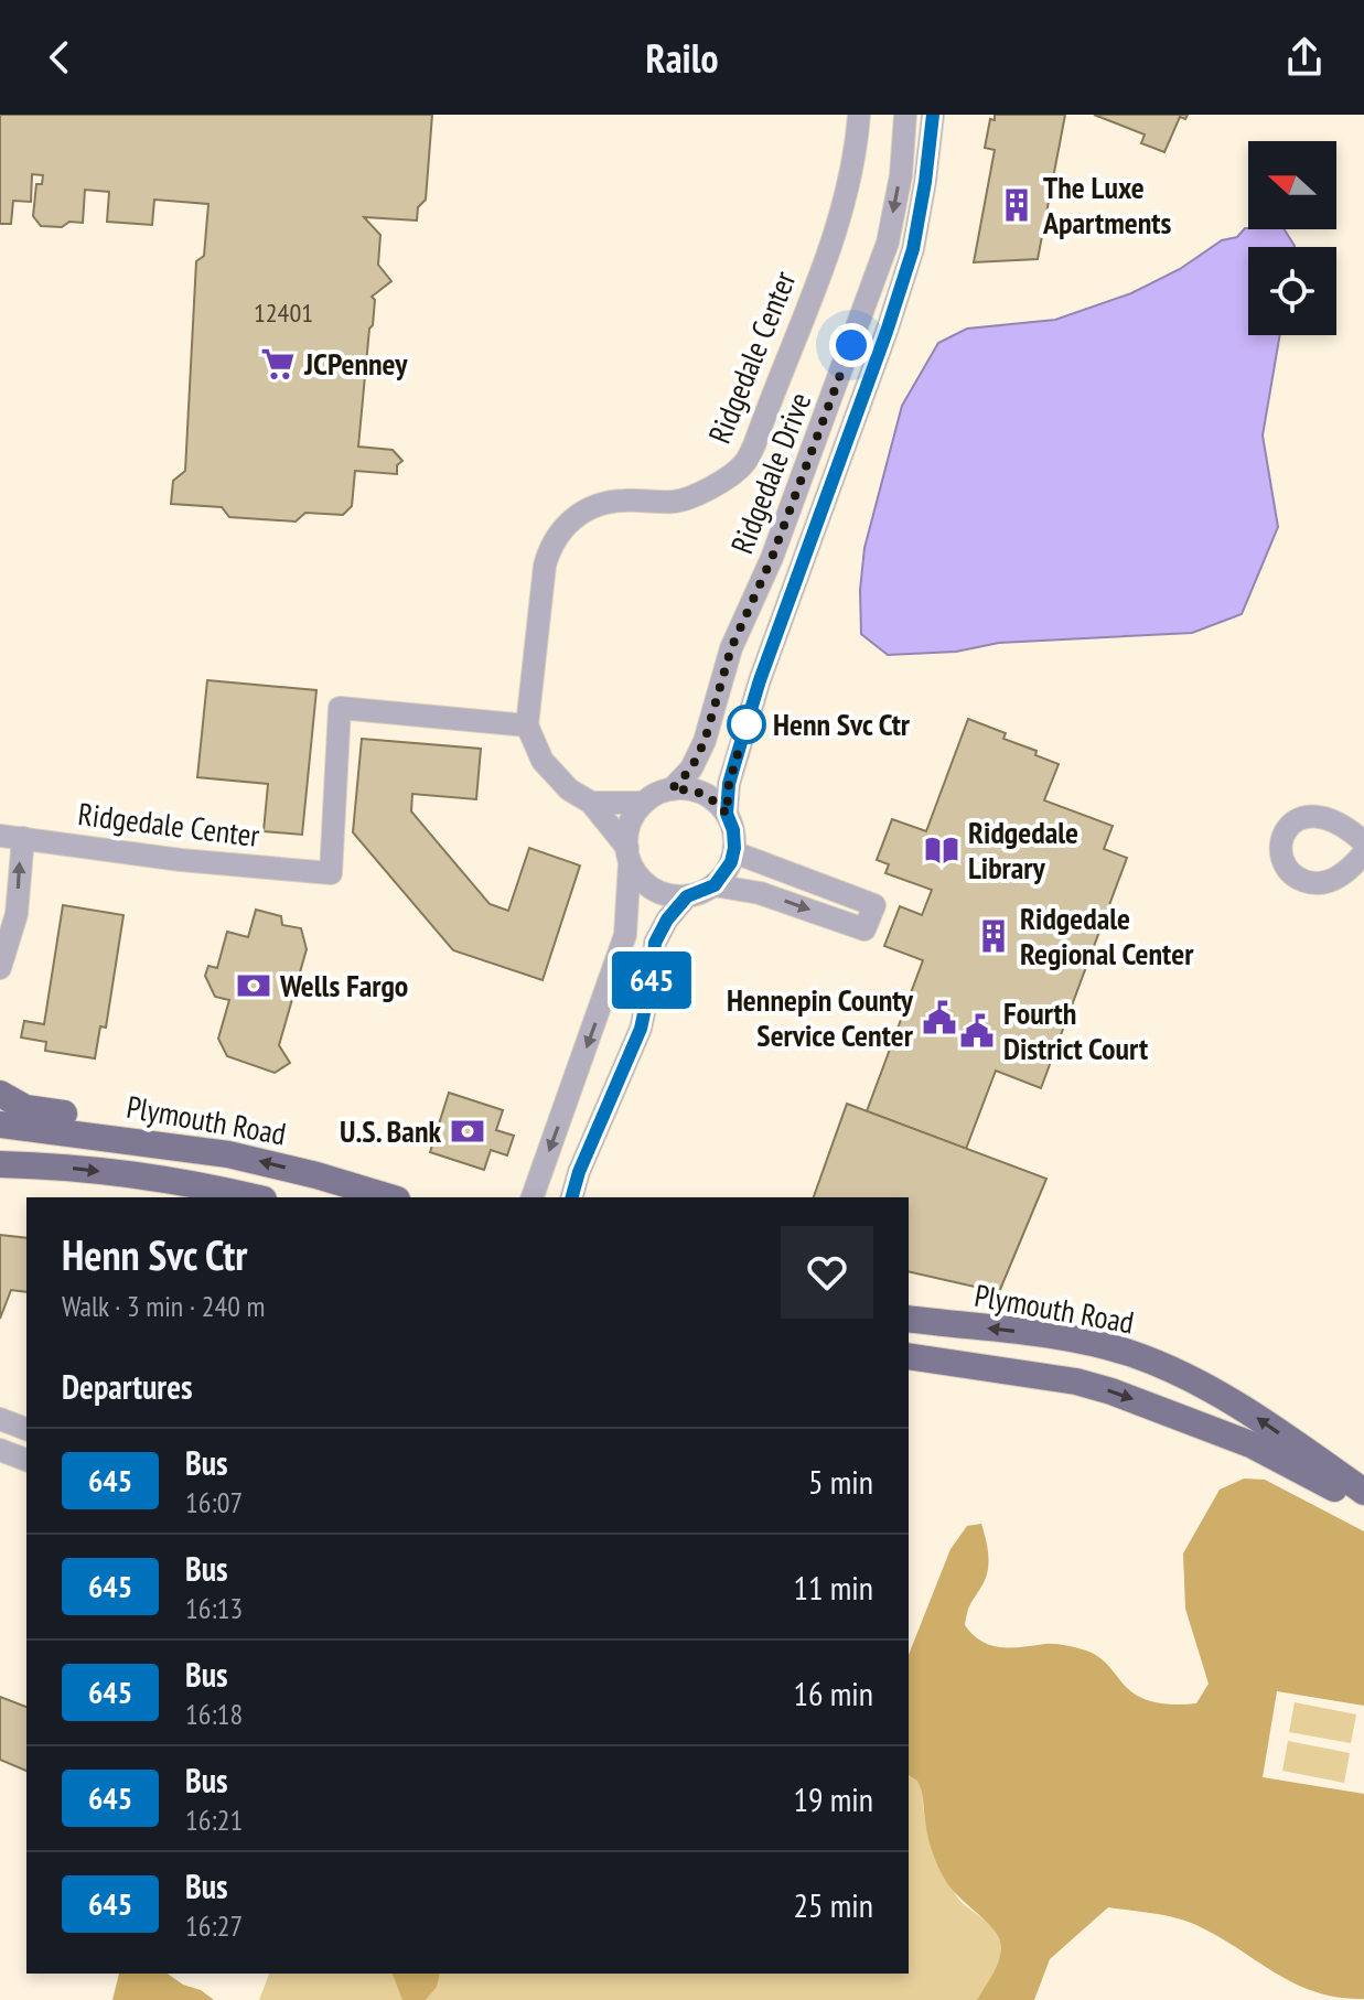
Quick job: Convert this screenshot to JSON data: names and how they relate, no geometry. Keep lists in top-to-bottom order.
{
  "streets": {
    "main road": ["Plymouth Road"],
    "street": ["Ridgedale Center", "Ridgedale Drive"]
  },
  "places": {
    "building": ["The Luxe Apartments", "Ridgedale Regional Center"],
    "supermarket": ["JCPenney"],
    "other": ["Henn Svc Ctr"],
    "library": ["Ridgedale Library"],
    "bank": ["Wells Fargo", "U.S. Bank"],
    "public building": ["Hennepin County Service Center", "Fourth District Court"]
  },
  "lines": ["bus line 645"],
  "house_numbers": ["12401"],
  "north": "left",
  "page": {
    "header": "Railo",
    "on_map": "645",
    "heading": [
      ["Henn Svc Ctr", "Walk · 3 min · 240 m"],
      "Departures"
    ],
    "list": [
      {
        "mark": "645",
        "name": "Bus",
        "note": "16:07",
        "value": "5 min"
      },
      {
        "mark": "645",
        "name": "Bus",
        "note": "16:13",
        "value": "11 min"
      },
      {
        "mark": "645",
        "name": "Bus",
        "note": "16:18",
        "value": "16 min"
      },
      {
        "mark": "645",
        "name": "Bus",
        "note": "16:21",
        "value": "19 min"
      },
      {
        "mark": "645",
        "name": "Bus",
        "note": "16:27",
        "value": "25 min"
      }
    ]
  }
}
